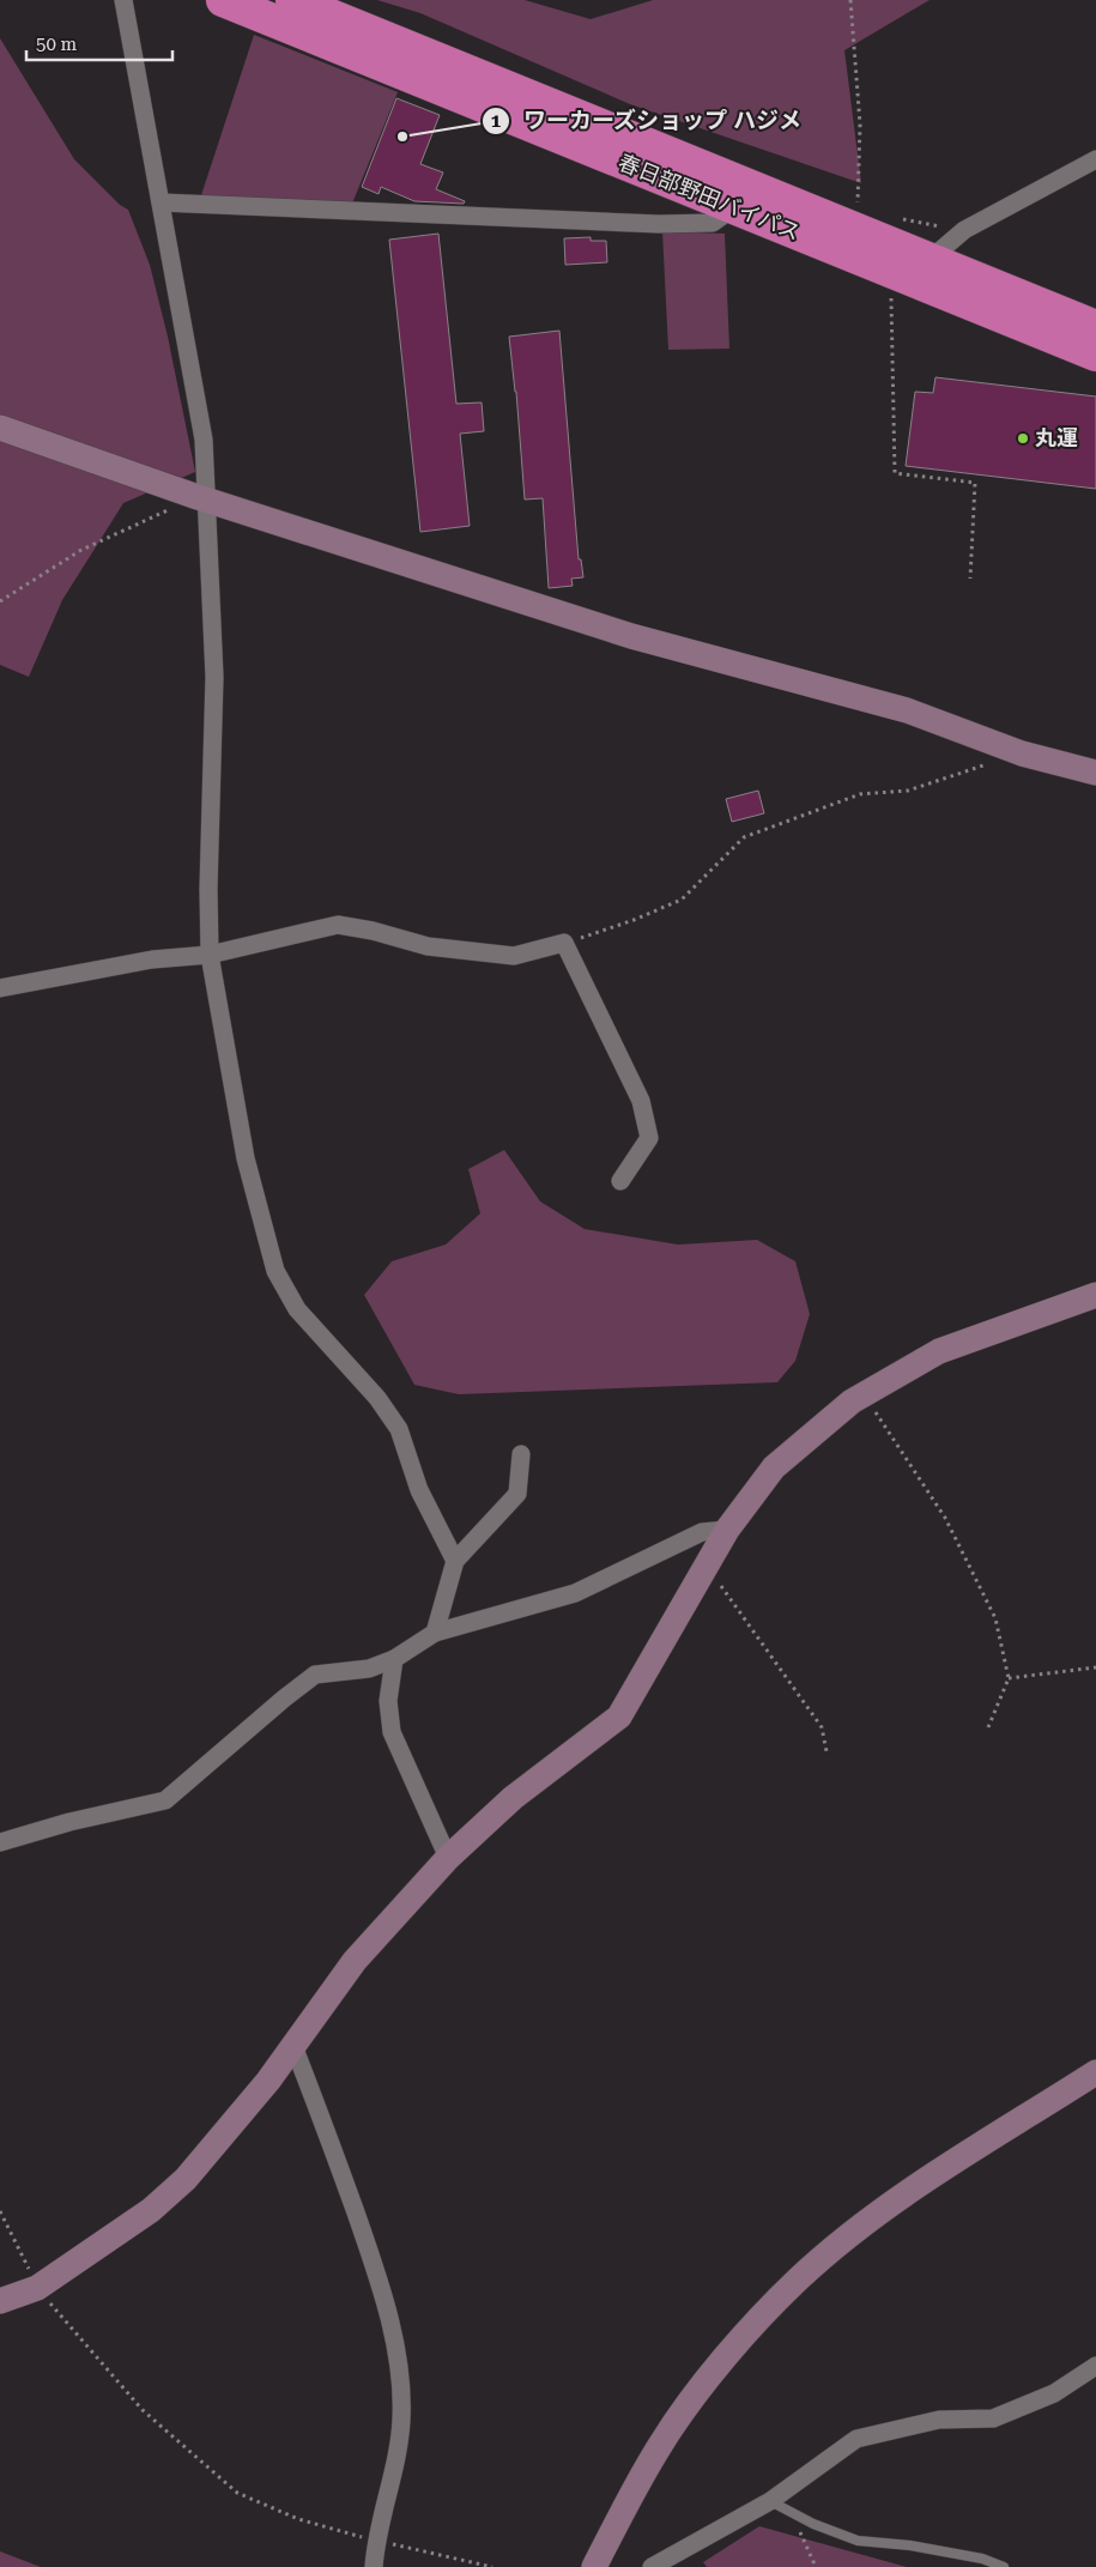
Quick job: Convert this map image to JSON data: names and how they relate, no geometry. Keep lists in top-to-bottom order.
{
  "streets": {
    "highway": ["春日部野田バイパス"]
  },
  "places": ["ワーカーズショップ ハジメ", "丸運"],
  "scale_bar": "50 m"
}
